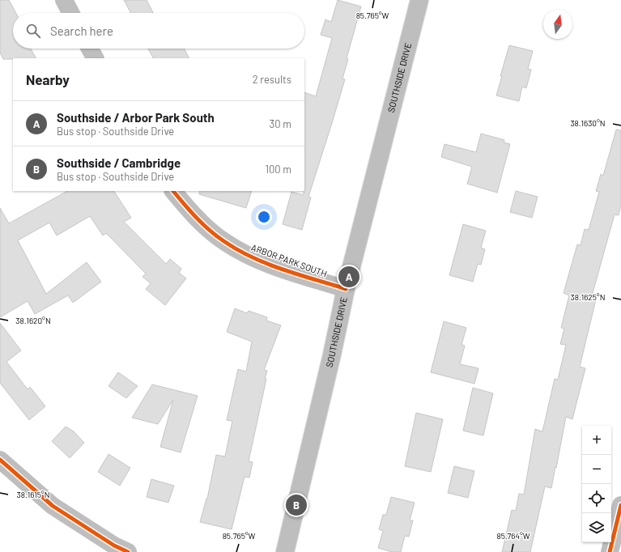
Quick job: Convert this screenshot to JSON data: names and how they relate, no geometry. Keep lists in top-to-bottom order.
{
  "streets": {
    "main road": ["SOUTHSIDE DRIVE", "ARBOR PARK SOUTH"]
  },
  "crossings": [
    ["SOUTHSIDE DRIVE", "ARBOR PARK SOUTH"]
  ],
  "north": "top",
  "page": {
    "search": "Search here",
    "heading": ["Nearby", "2 results"],
    "list": [
      {
        "mark": "A",
        "name": "Southside / Arbor Park South",
        "note": "Bus stop · Southside Drive",
        "value": "30 m"
      },
      {
        "mark": "B",
        "name": "Southside / Cambridge",
        "note": "Bus stop · Southside Drive",
        "value": "100 m"
      }
    ],
    "pins": ["A", "B"],
    "map_buttons": ["+", "−"]
  },
  "coordinates": [
    "85.765°W",
    "38.1630°N",
    "38.1625°N",
    "38.1620°N",
    "38.1615°N",
    "85.764°W"
  ]
}
